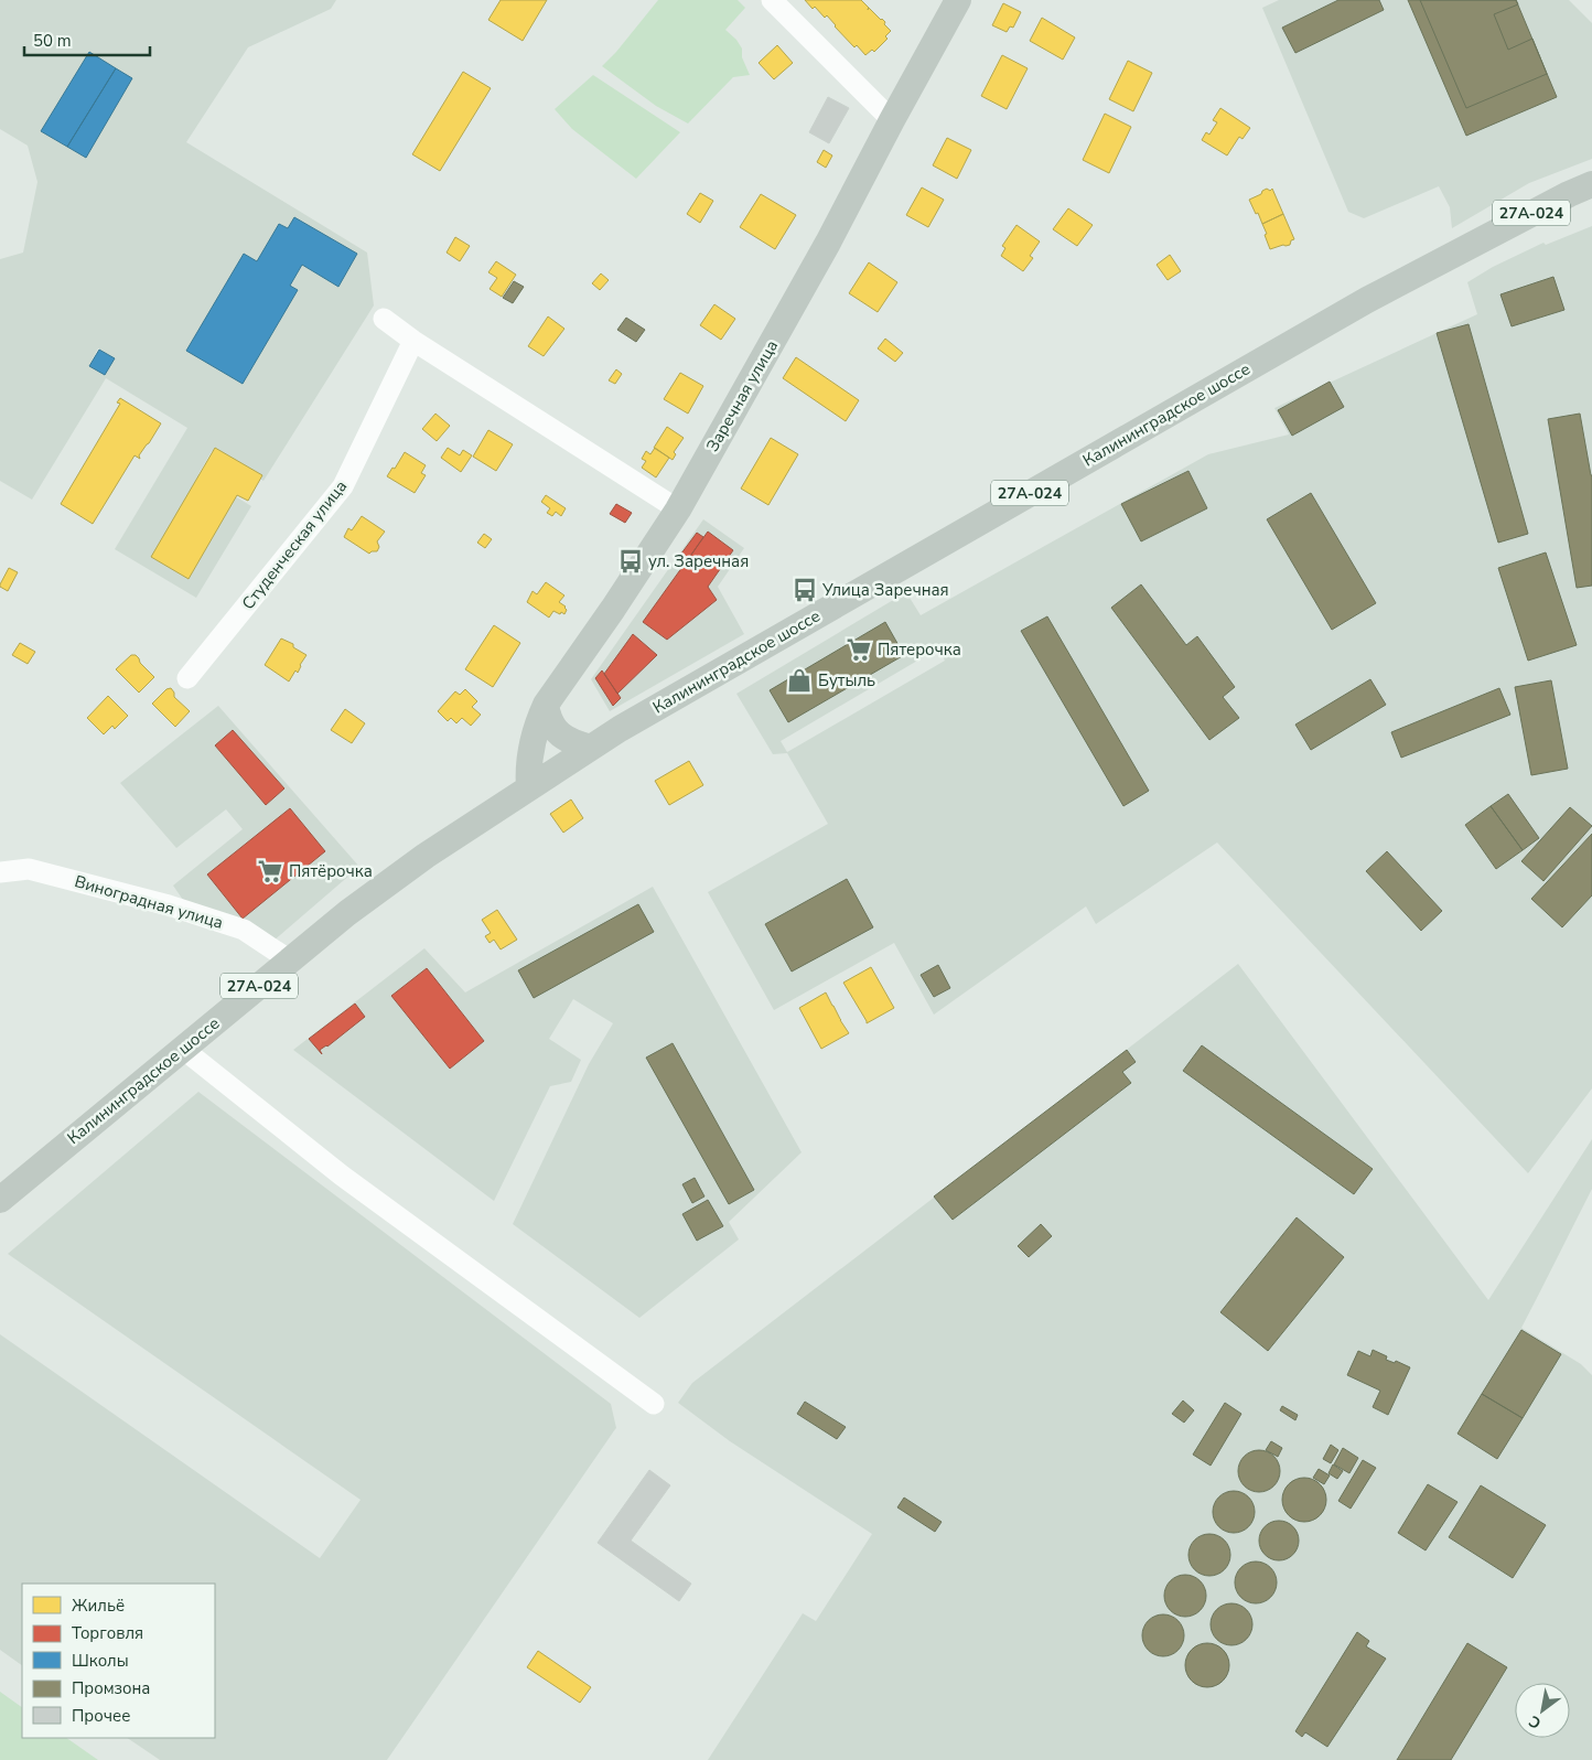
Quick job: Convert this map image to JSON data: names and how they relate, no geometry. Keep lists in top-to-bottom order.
{
  "streets": {
    "main road": ["27А-024", "Заречная улица", "Калининградское шоссе"],
    "street": ["Студенческая улица", "Виноградная улица"]
  },
  "crossings": [
    ["Заречная улица", "Калининградское шоссе"],
    ["Калининградское шоссе", "Виноградная улица"]
  ],
  "places": {
    "bus stop": ["ул. Заречная", "Улица Заречная"],
    "supermarket": ["Пятерочка", "Пятёрочка"],
    "shop": ["Бутыль"]
  },
  "legend": [
    "Жильё",
    "Торговля",
    "Школы",
    "Промзона",
    "Прочее"
  ],
  "scale_bar": "50 m",
  "north": "bottom left"
}
